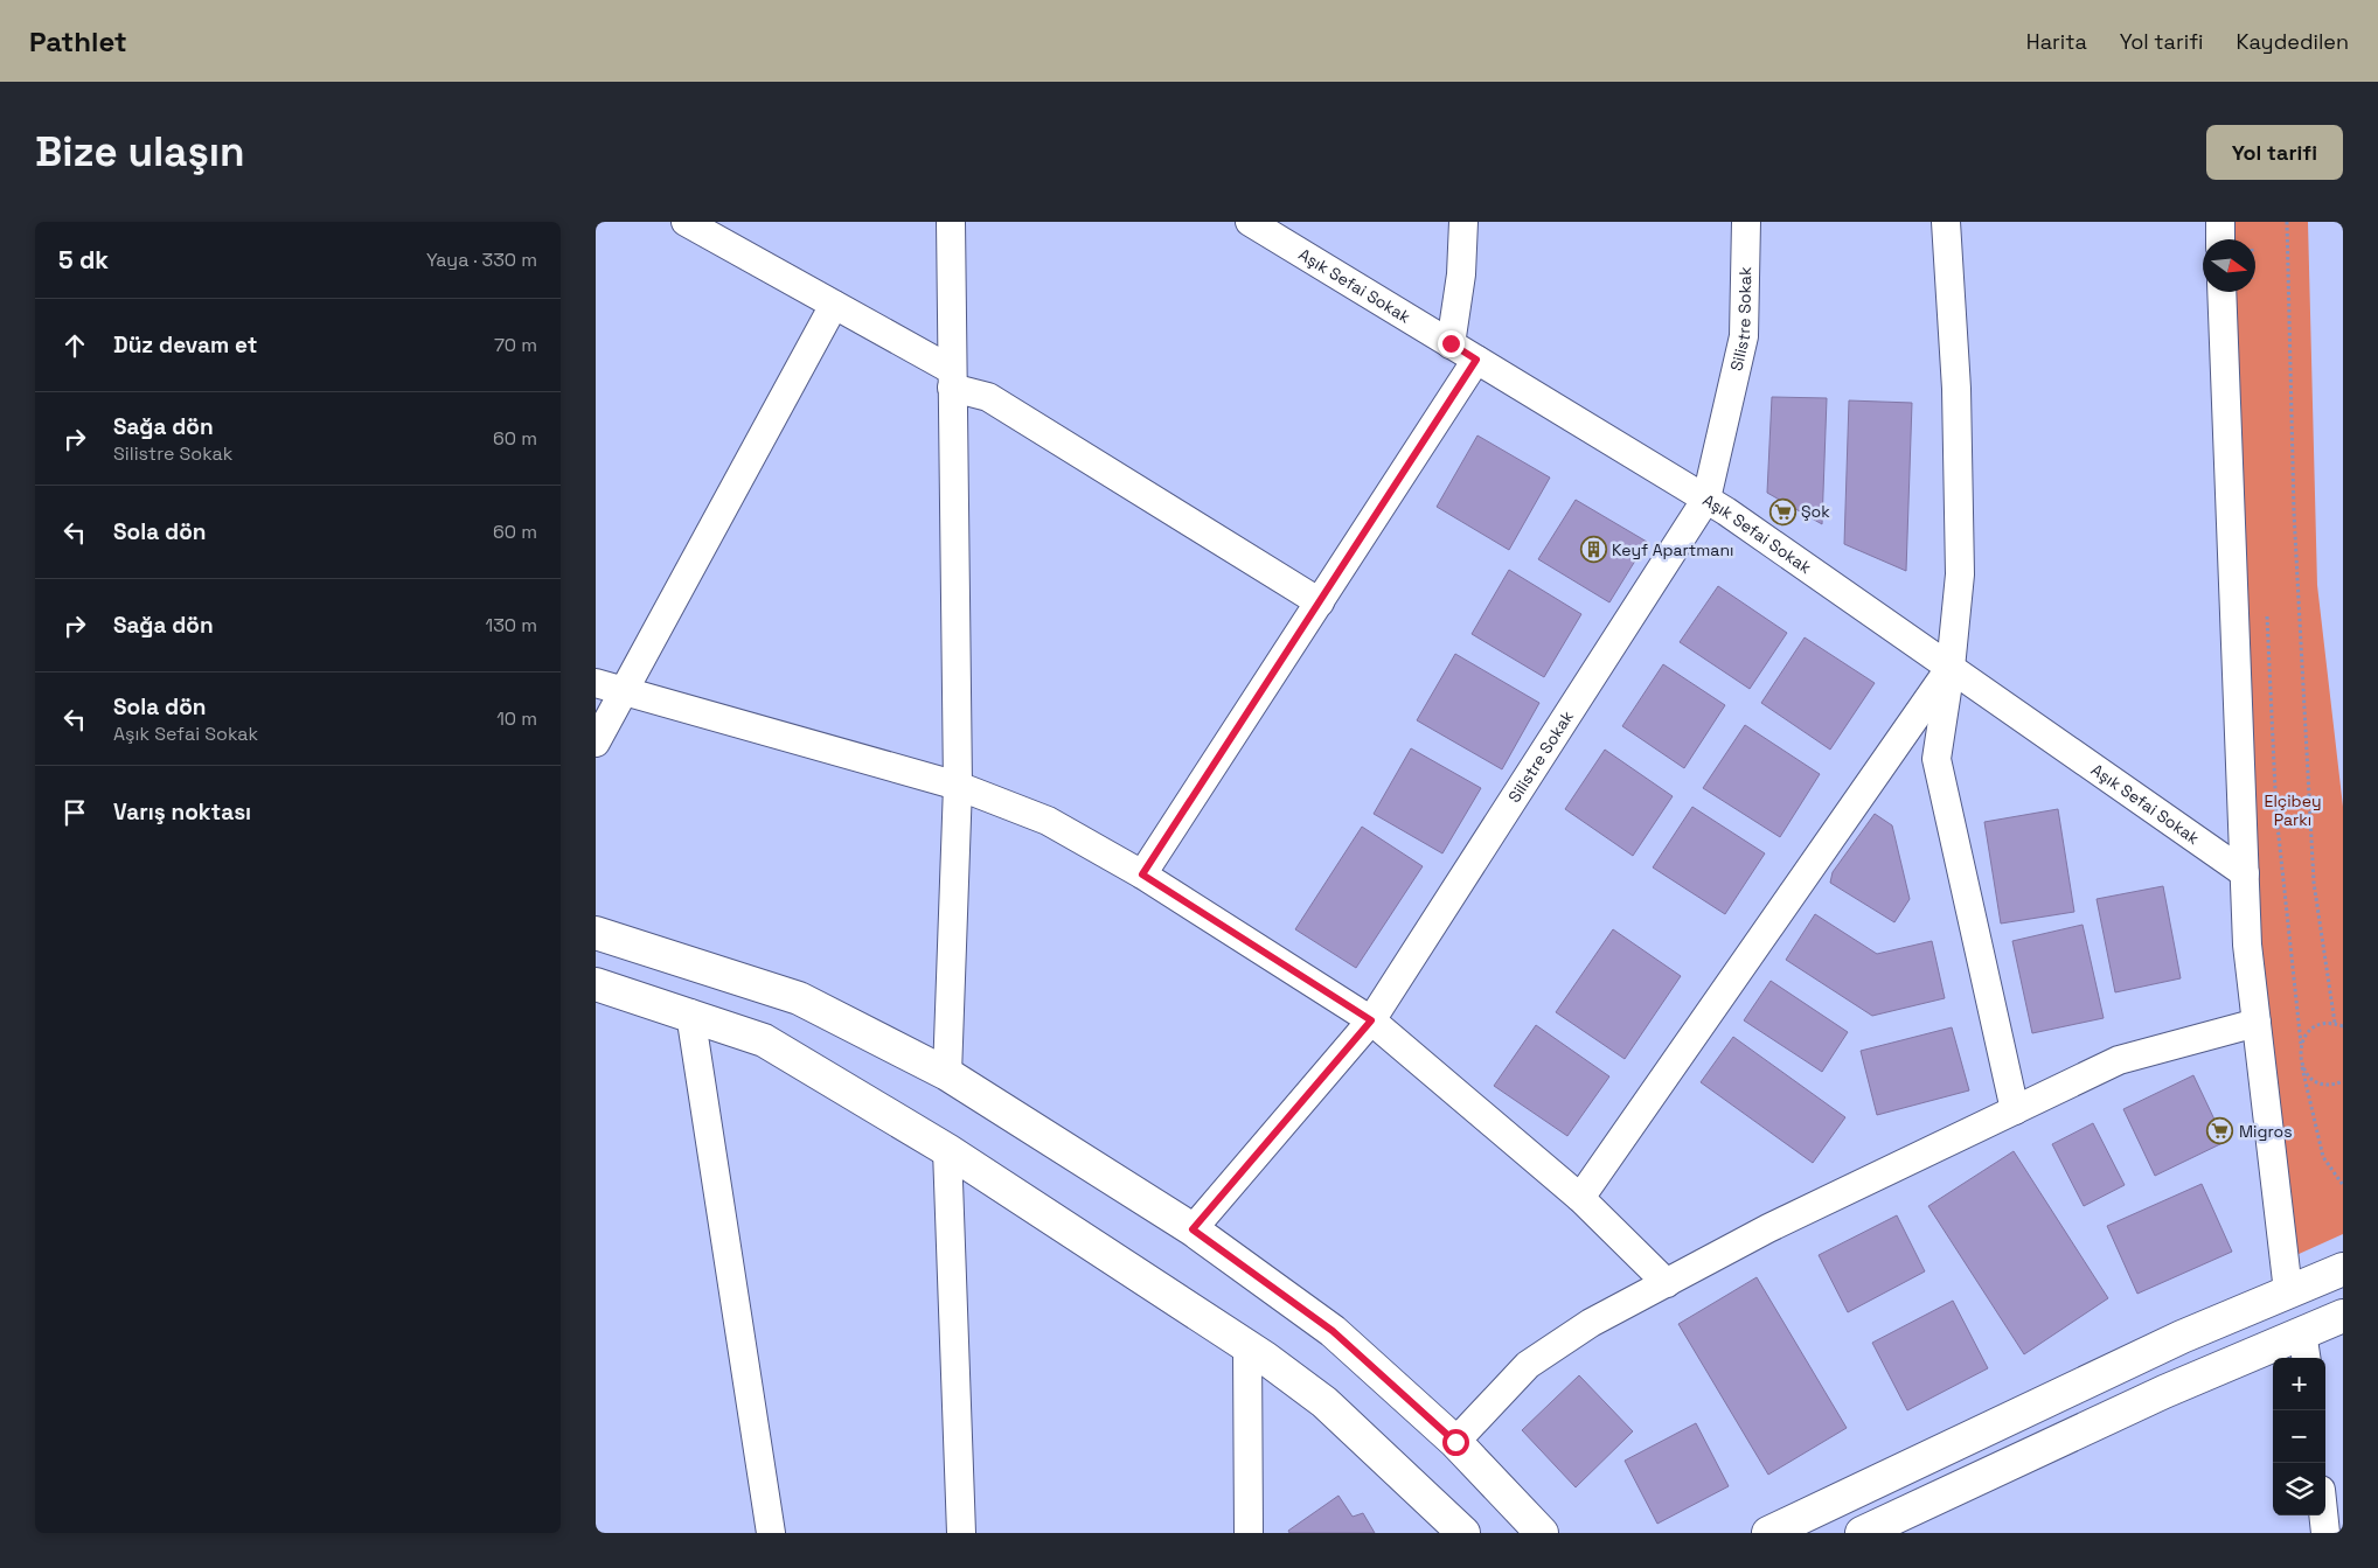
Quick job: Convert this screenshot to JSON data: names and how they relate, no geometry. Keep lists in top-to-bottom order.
{
  "streets": {
    "street": ["Aşık Sefai Sokak", "Silistre Sokak"]
  },
  "crossings": [
    ["Aşık Sefai Sokak", "Silistre Sokak"]
  ],
  "parks": ["Elçibey Parkı"],
  "places": {
    "supermarket": ["Şok", "Migros"],
    "building": ["Keyf Apartmanı"]
  },
  "north": "right",
  "page": {
    "header": "Pathlet",
    "nav": ["Harita", "Yol tarifi", "Kaydedilen"],
    "buttons": "Yol tarifi",
    "title": "Bize ulaşın",
    "heading": ["5 dk", "Yaya · 330 m"],
    "list": [
      ["Düz devam et", "70 m"],
      ["Sağa dön", "Silistre Sokak", "60 m"],
      ["Sola dön", "60 m"],
      ["Sağa dön", "130 m"],
      ["Sola dön", "Aşık Sefai Sokak", "10 m"],
      "Varış noktası"
    ],
    "map_buttons": ["+", "−"]
  }
}
